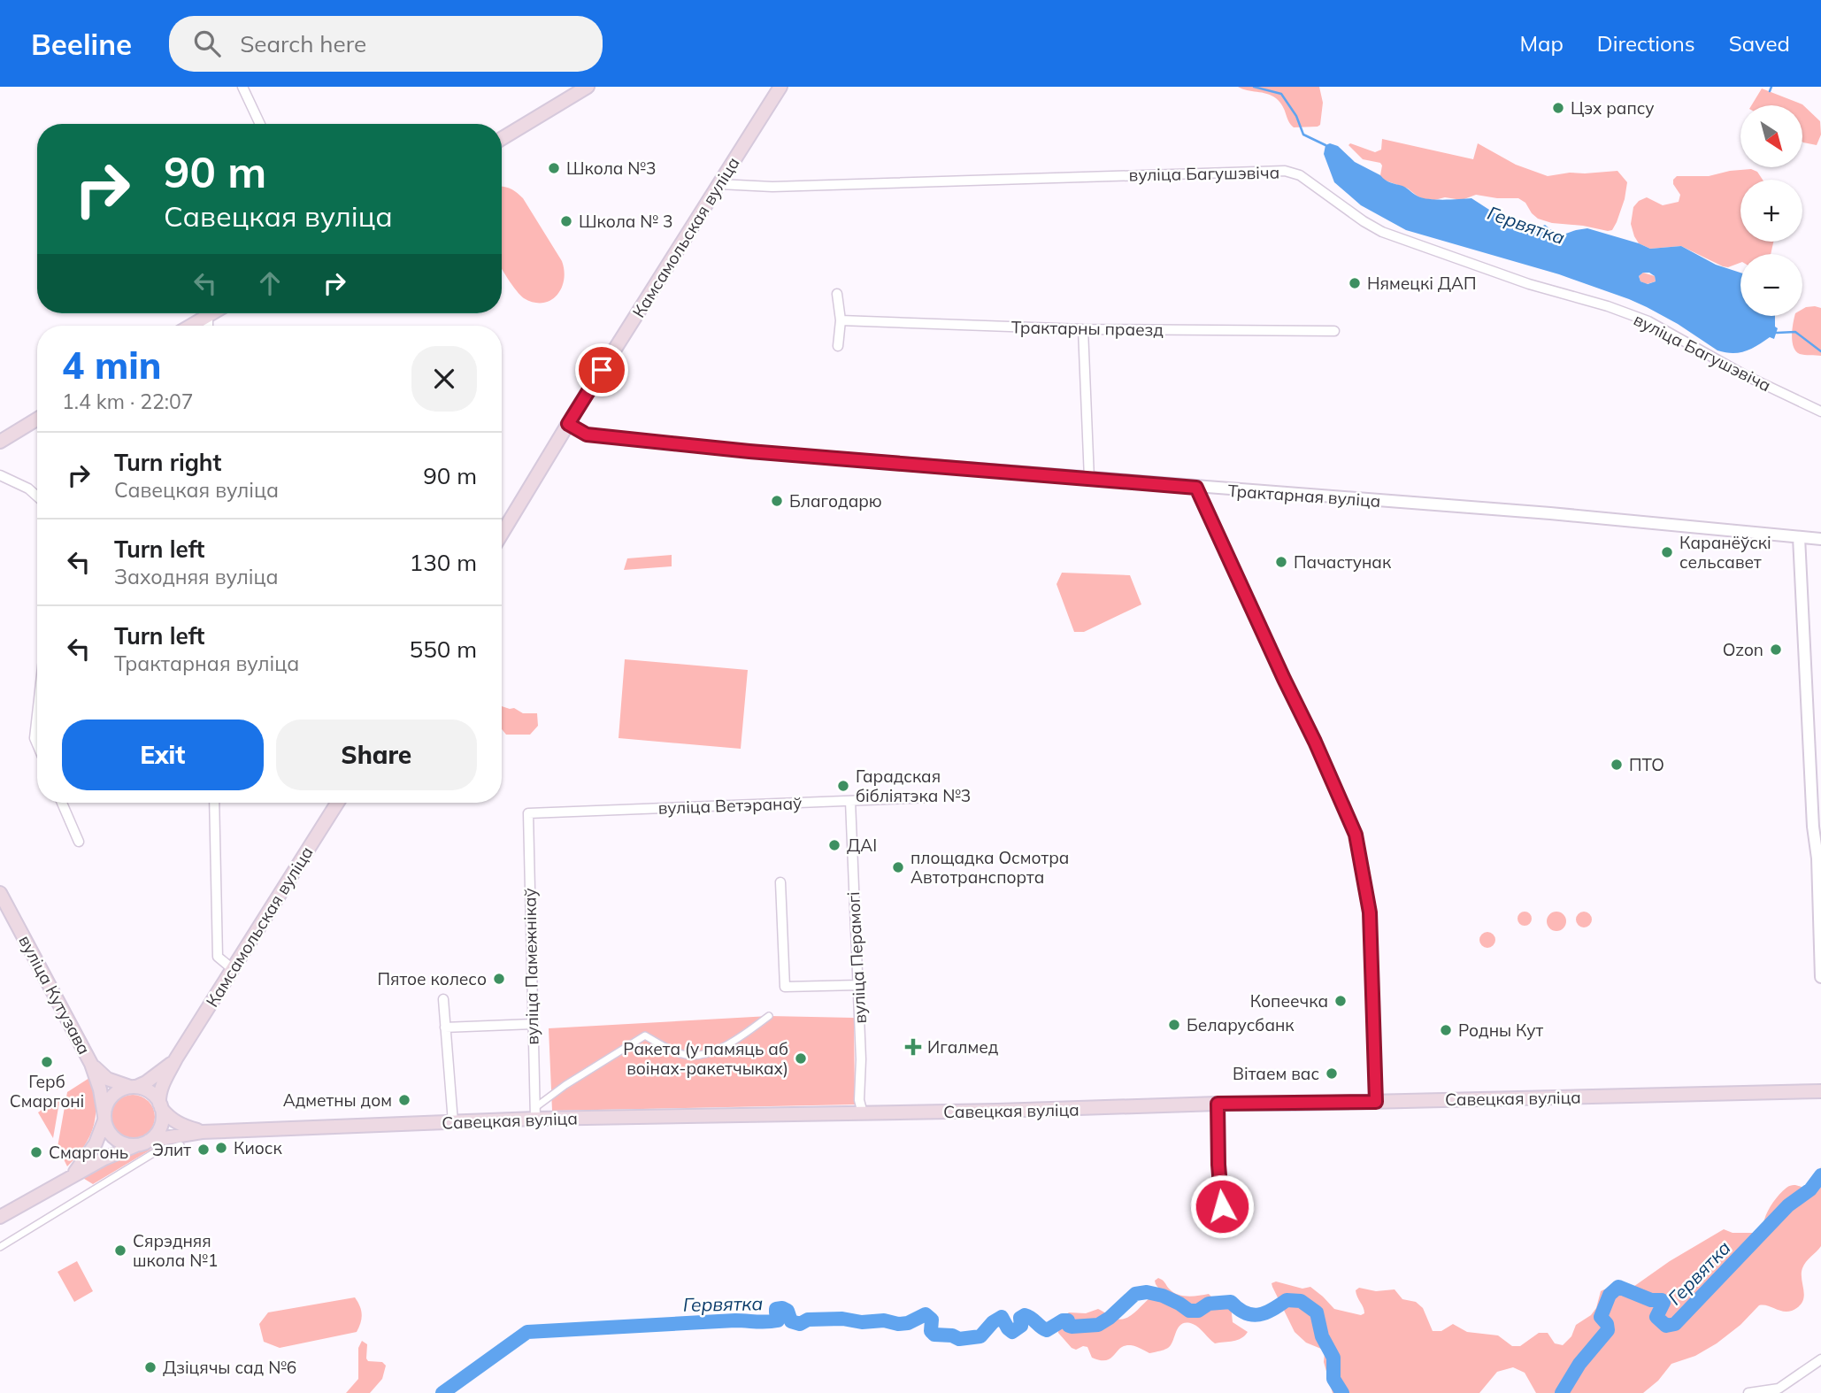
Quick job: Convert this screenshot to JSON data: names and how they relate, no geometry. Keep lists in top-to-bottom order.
{
  "streets": {
    "main road": ["Камсамольская вуліца", "вуліца Кутузава", "Савецкая вуліца"],
    "street": [
      "вуліца Багушэвіча",
      "Трактарны праезд",
      "Трактарная вуліца",
      "вуліца Ветэранаў",
      "вуліца Перамогі",
      "вуліца Памежнікаў"
    ]
  },
  "crossings": [
    ["вуліца Багушэвіча", "Камсамольская вуліца"],
    ["Камсамольская вуліца", "Трактарная вуліца"],
    ["Камсамольская вуліца", "вуліца Кутузава"],
    ["Камсамольская вуліца", "Савецкая вуліца"],
    ["вуліца Ветэранаў", "вуліца Перамогі"],
    ["вуліца Ветэранаў", "вуліца Памежнікаў"],
    ["вуліца Перамогі", "Савецкая вуліца"],
    ["вуліца Памежнікаў", "Савецкая вуліца"],
    ["вуліца Кутузава", "Савецкая вуліца"]
  ],
  "water": ["Гервятка"],
  "places": {
    "other": [
      "Цэх рапсу",
      "Школа №3",
      "Школа № 3",
      "Нямецкі ДАП",
      "Благодарю",
      "Каранёўскі сельсавет",
      "Пачастунак",
      "Ozon",
      "ПТО",
      "Гарадская бібліятэка №3",
      "ДАІ",
      "площадка Осмотра Автотранспорта",
      "Пятое колесо",
      "Копеечка",
      "Беларусбанк",
      "Родны Кут",
      "Ракета (у памяць аб воінах-ракетчыках)",
      "Герб Смаргоні",
      "Вітаем вас",
      "Адметны дом",
      "Киоск",
      "Элит",
      "Смаргонь",
      "Сярэдняя школа №1",
      "Дзіцячы сад №6"
    ],
    "health": ["Игалмед"]
  },
  "north": "bottom right",
  "page": {
    "header": "Beeline",
    "search": "Search here",
    "nav": ["Map", "Directions", "Saved"],
    "map_buttons": ["+", "−"],
    "turn": ["90 m", "Савецкая вуліца"],
    "heading": ["4 min", "1.4 km · 22:07"],
    "list": [
      {
        "name": "Turn right",
        "note": "Савецкая вуліца",
        "value": "90 m"
      },
      {
        "name": "Turn left",
        "note": "Заходняя вуліца",
        "value": "130 m"
      },
      {
        "name": "Turn left",
        "note": "Трактарная вуліца",
        "value": "550 m"
      }
    ],
    "buttons": ["Exit", "Share"]
  }
}
